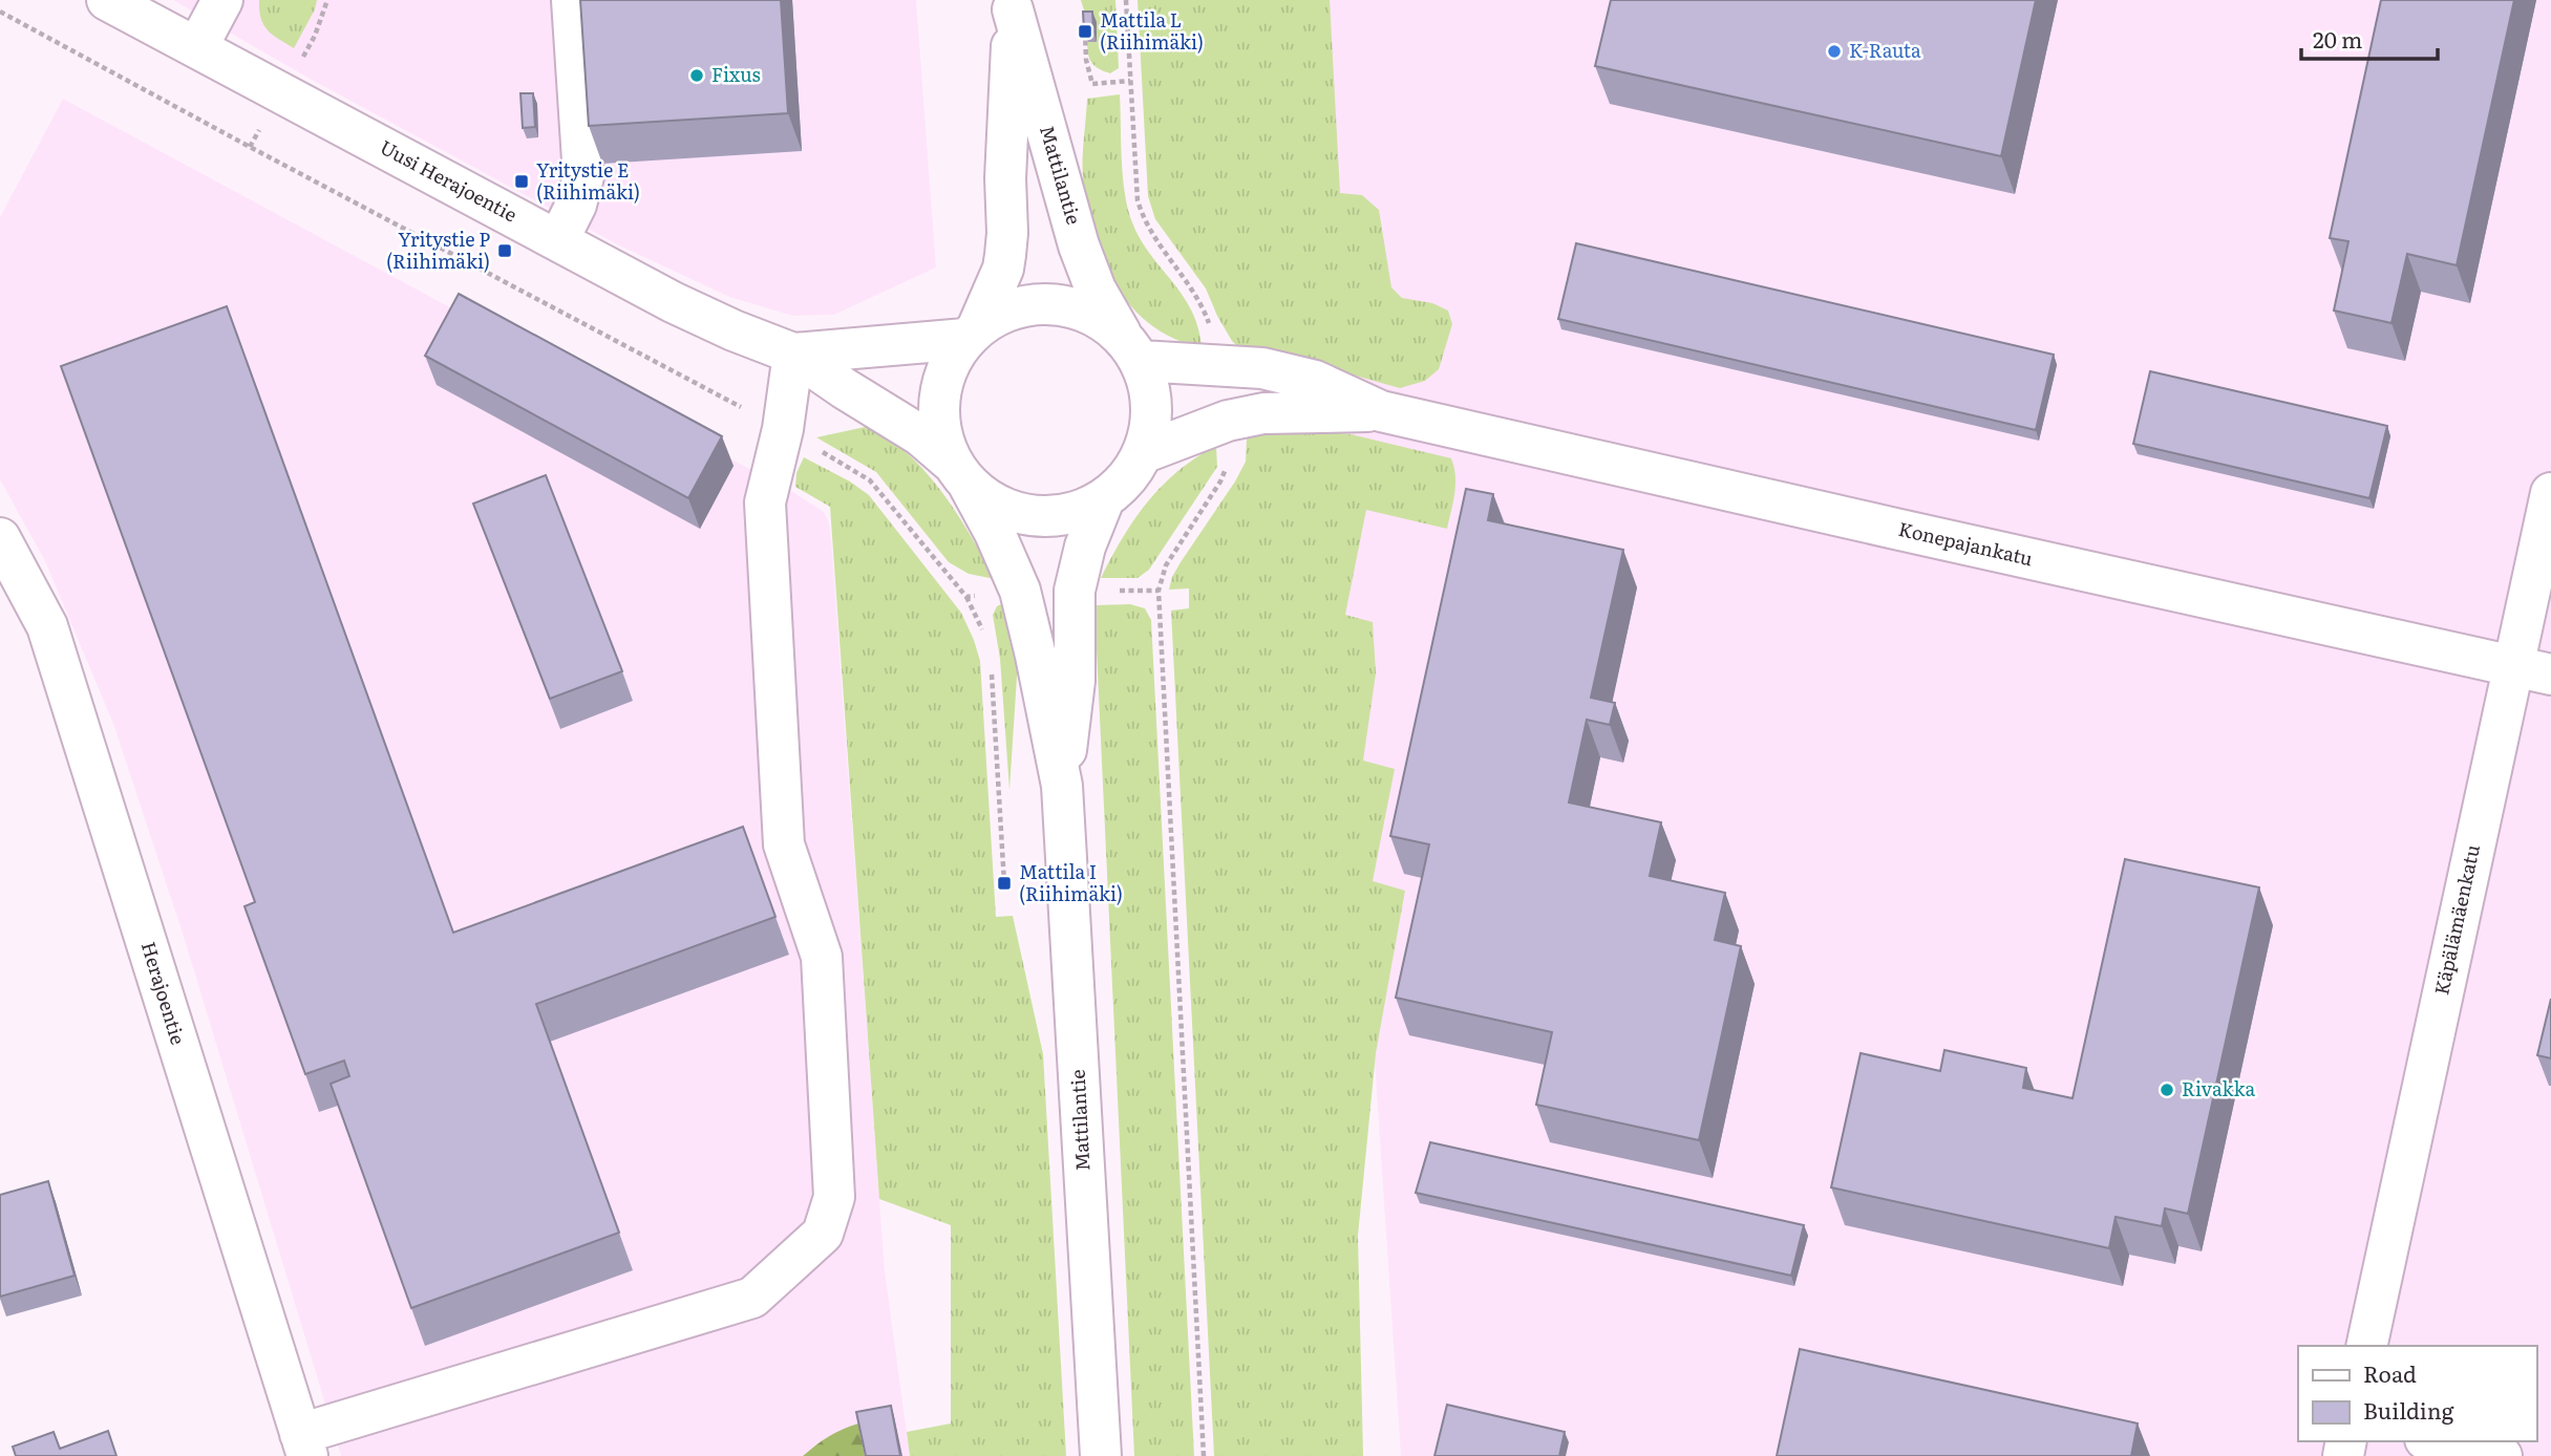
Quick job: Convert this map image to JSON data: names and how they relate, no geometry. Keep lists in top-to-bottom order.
{
  "streets": {
    "street": [
      "Mattilantie",
      "Uusi Herajoentie",
      "Konepajankatu",
      "Käpälämäenkatu",
      "Herajoentie"
    ]
  },
  "crossings": [
    ["Mattilantie", "Uusi Herajoentie"],
    ["Mattilantie", "Konepajankatu"],
    ["Uusi Herajoentie", "Konepajankatu"],
    ["Konepajankatu", "Käpälämäenkatu"]
  ],
  "places": {
    "transit": [
      "Mattila L (Riihimäki)",
      "Yritystie E (Riihimäki)",
      "Yritystie P (Riihimäki)",
      "Mattila I (Riihimäki)"
    ],
    "other": ["K-Rauta", "Fixus", "Rivakka"]
  },
  "legend": ["Road", "Building"],
  "scale_bar": "20 m"
}
